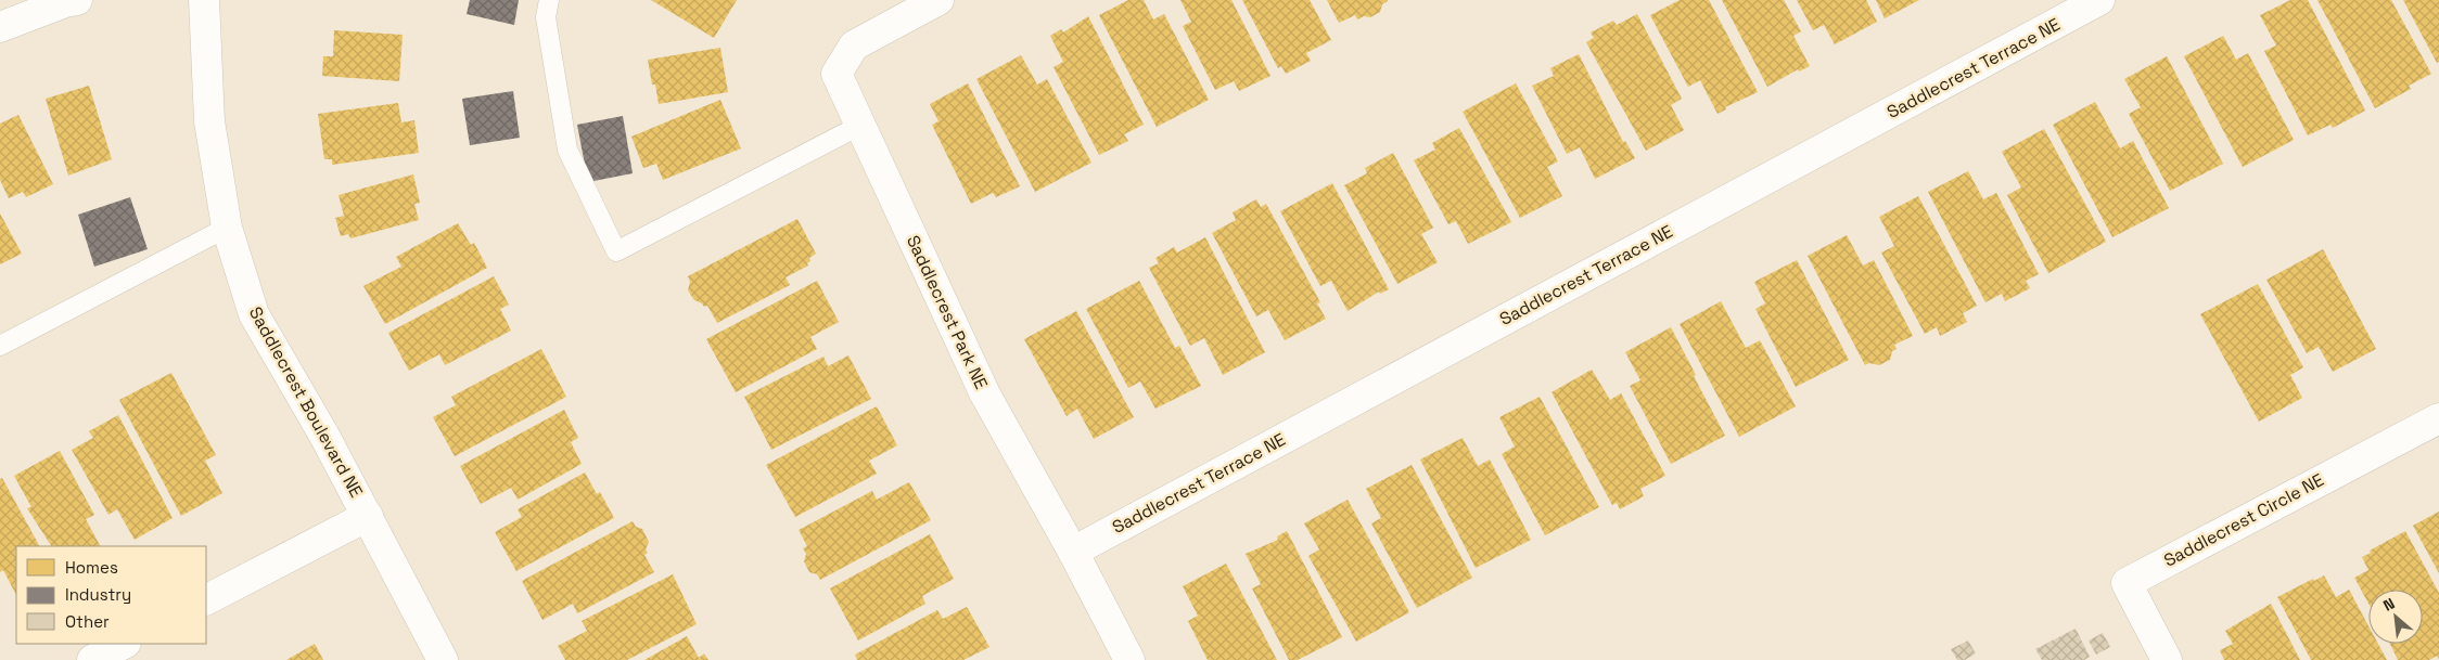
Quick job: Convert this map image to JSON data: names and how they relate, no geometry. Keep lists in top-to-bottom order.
{
  "streets": {
    "street": [
      "Saddlecrest Terrace NE",
      "Saddlecrest Park NE",
      "Saddlecrest Boulevard NE",
      "Saddlecrest Circle NE"
    ]
  },
  "crossings": [
    ["Saddlecrest Terrace NE", "Saddlecrest Park NE"]
  ],
  "legend": ["Homes", "Industry", "Other"],
  "north": "top left"
}
